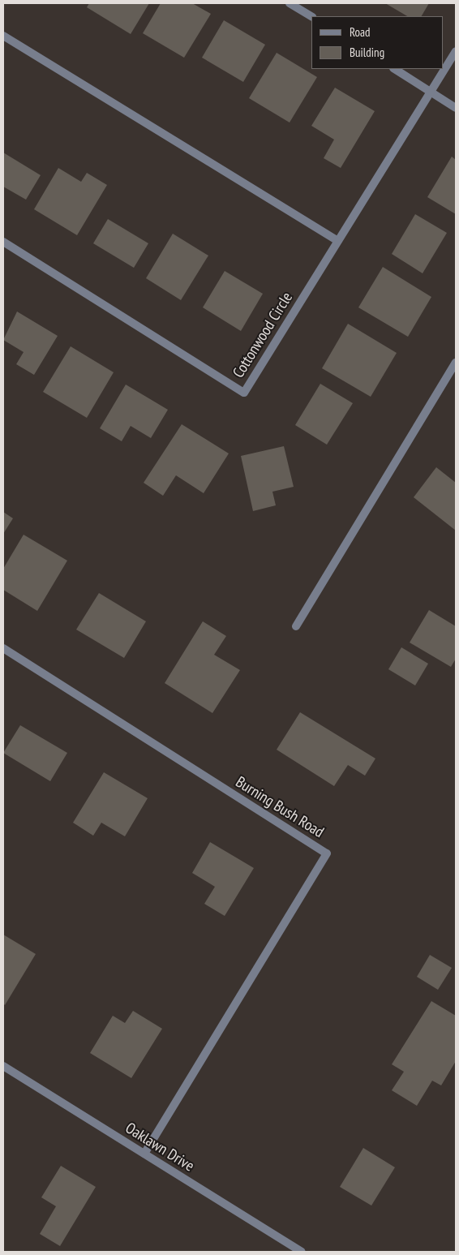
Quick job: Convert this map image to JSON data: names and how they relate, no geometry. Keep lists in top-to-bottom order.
{
  "streets": {
    "street": ["Cottonwood Circle", "Burning Bush Road", "Oaklawn Drive"]
  },
  "crossings": [
    ["Burning Bush Road", "Oaklawn Drive"]
  ],
  "legend": ["Road", "Building"]
}
